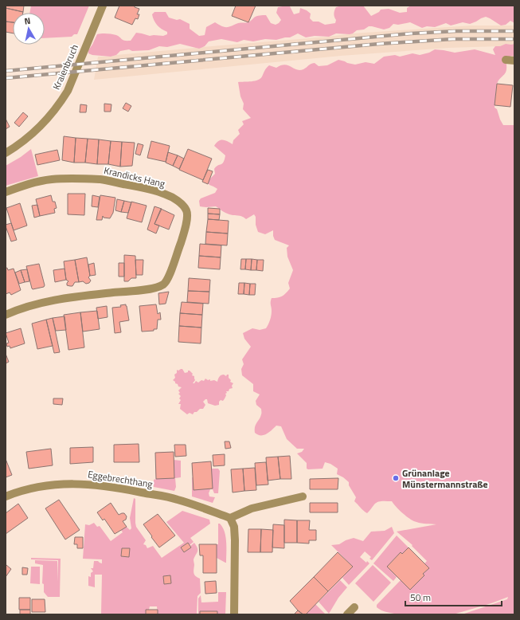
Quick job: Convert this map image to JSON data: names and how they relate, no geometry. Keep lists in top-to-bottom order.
{
  "streets": {
    "street": ["Kraienbruch", "Krandicks Hang", "Eggebrechthang"]
  },
  "places": ["Grünanlage Münstermannstraße"],
  "scale_bar": "50 m",
  "north": "top"
}
